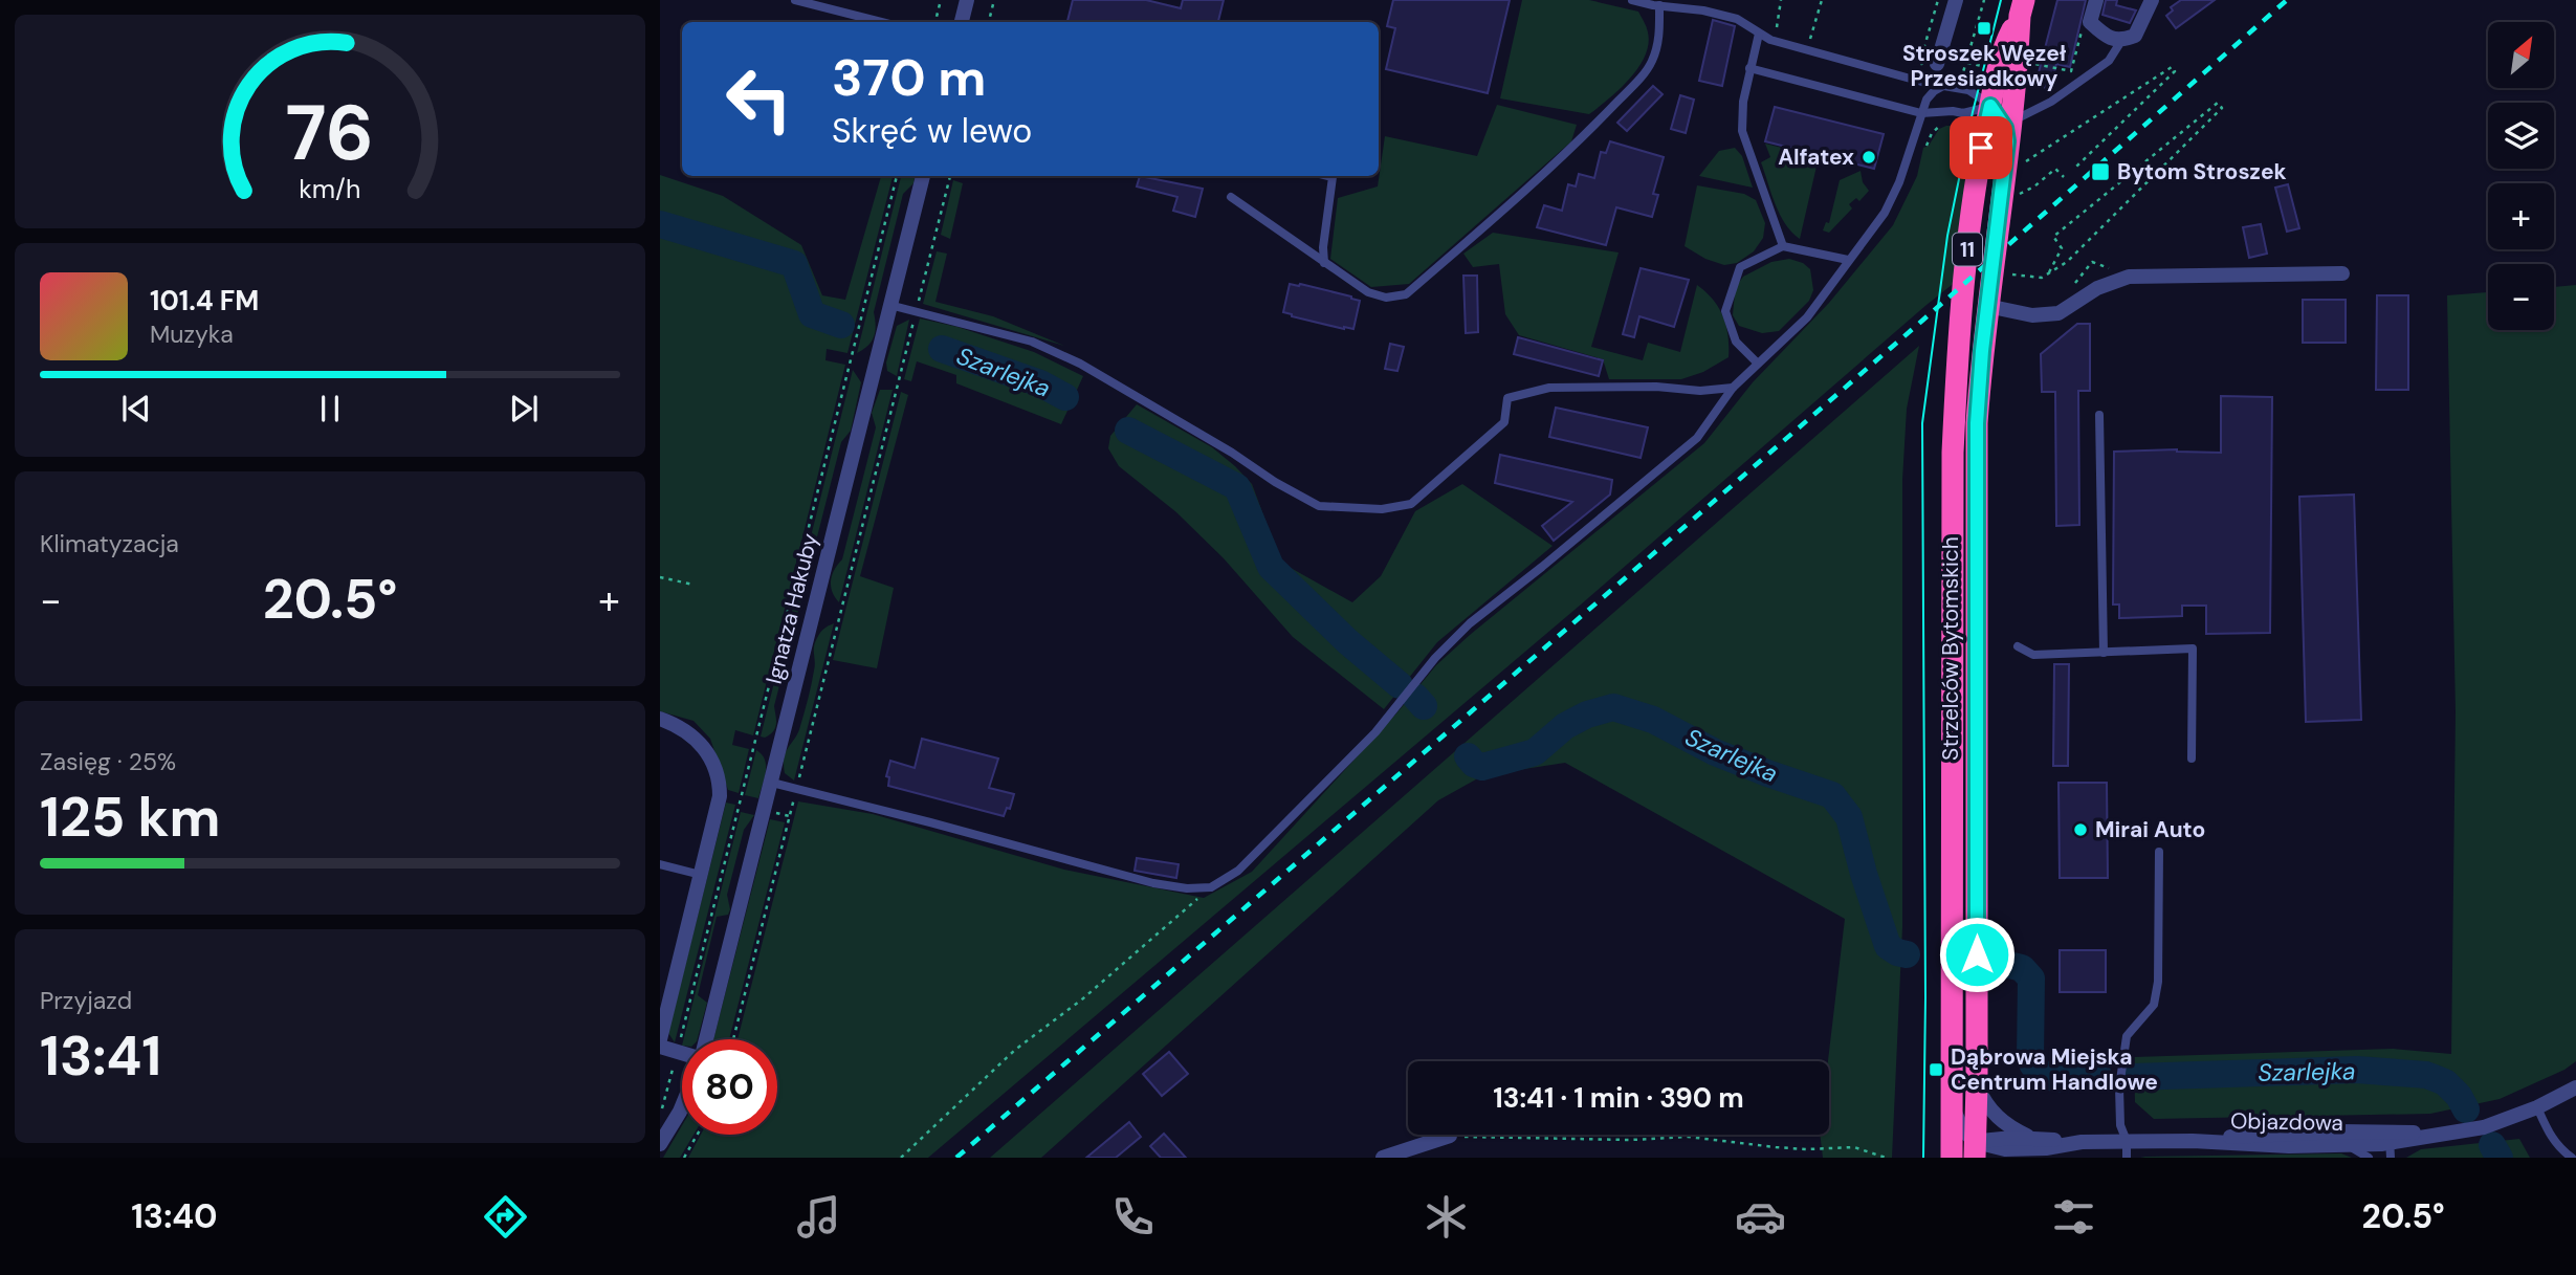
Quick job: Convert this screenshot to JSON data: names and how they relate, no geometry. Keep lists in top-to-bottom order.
{
  "streets": {
    "highway": ["11", "Strzelców Bytomskich"],
    "street": ["Ignatza Hakuby", "Objazdowa"]
  },
  "crossings": [
    ["11", "Strzelców Bytomskich"],
    ["Strzelców Bytomskich", "Objazdowa"]
  ],
  "water": ["Szarlejka"],
  "places": {
    "transit": ["Stroszek Węzeł Przesiadkowy", "Bytom Stroszek", "Dąbrowa Miejska Centrum Handlowe"],
    "other": ["Alfatex", "Mirai Auto"]
  },
  "north": "top right",
  "page": {
    "map_buttons": ["+", "−"],
    "turn": ["370 m", "Skręć w lewo"],
    "song": ["101.4 FM", "Muzyka"],
    "tile": [
      "Klimatyzacja",
      ["Zasięg · 25%", "125 km"],
      ["Przyjazd", "13:41"]
    ],
    "heat": ["−", "20.5°", "+"],
    "limit": "80",
    "trip": "13:41 · 1 min · 390 m",
    "tabs": ["13:40", "20.5°"],
    "gauge": ["76", "km/h"]
  }
}
